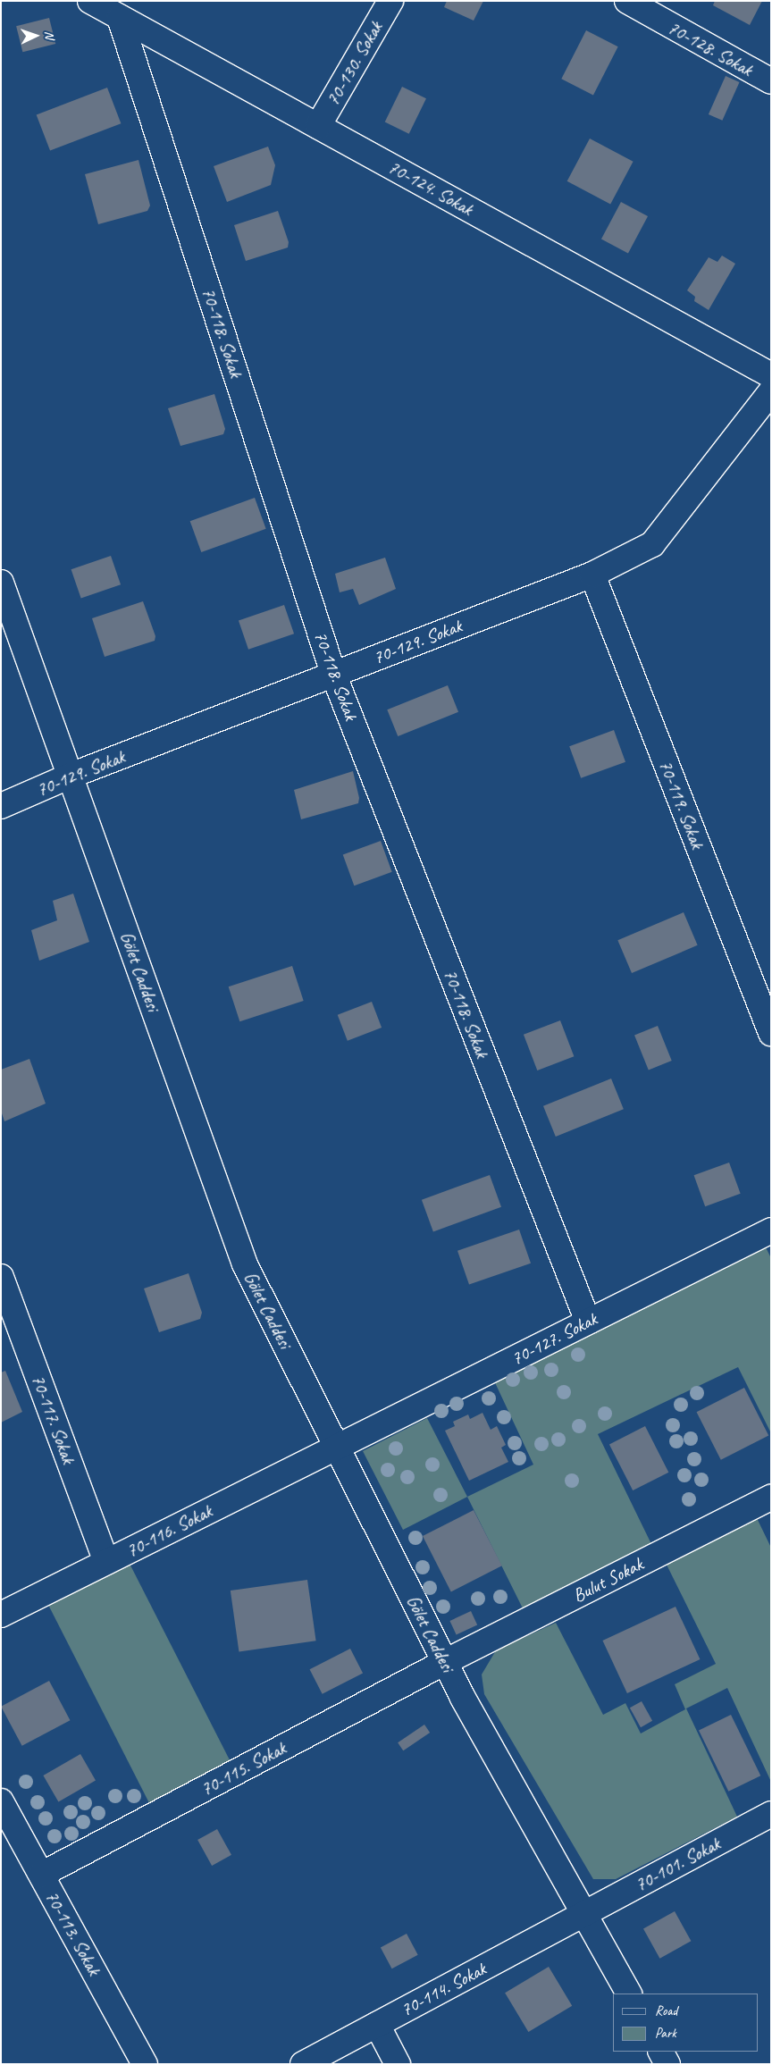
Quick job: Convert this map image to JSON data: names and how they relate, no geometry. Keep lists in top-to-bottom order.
{
  "streets": {
    "street": [
      "70-128. Sokak",
      "70-130. Sokak",
      "70-124. Sokak",
      "70-118. Sokak",
      "70-129. Sokak",
      "70-119. Sokak",
      "Gölet Caddesi",
      "70-127. Sokak",
      "70-117. Sokak",
      "70-116. Sokak",
      "Bulut Sokak",
      "70-115. Sokak",
      "70-101. Sokak",
      "70-113. Sokak",
      "70-114. Sokak"
    ]
  },
  "crossings": [
    ["70-130. Sokak", "70-124. Sokak"],
    ["70-124. Sokak", "70-118. Sokak"],
    ["70-118. Sokak", "70-129. Sokak"],
    ["70-118. Sokak", "70-127. Sokak"],
    ["70-129. Sokak", "70-119. Sokak"],
    ["70-129. Sokak", "Gölet Caddesi"],
    ["Gölet Caddesi", "70-127. Sokak"],
    ["Gölet Caddesi", "70-116. Sokak"],
    ["Gölet Caddesi", "Bulut Sokak"],
    ["Gölet Caddesi", "70-115. Sokak"],
    ["Gölet Caddesi", "70-101. Sokak"],
    ["Gölet Caddesi", "70-114. Sokak"],
    ["70-127. Sokak", "70-116. Sokak"],
    ["70-117. Sokak", "70-116. Sokak"],
    ["Bulut Sokak", "70-115. Sokak"],
    ["70-115. Sokak", "70-113. Sokak"],
    ["70-101. Sokak", "70-114. Sokak"]
  ],
  "legend": ["Road", "Park"],
  "north": "right"
}
